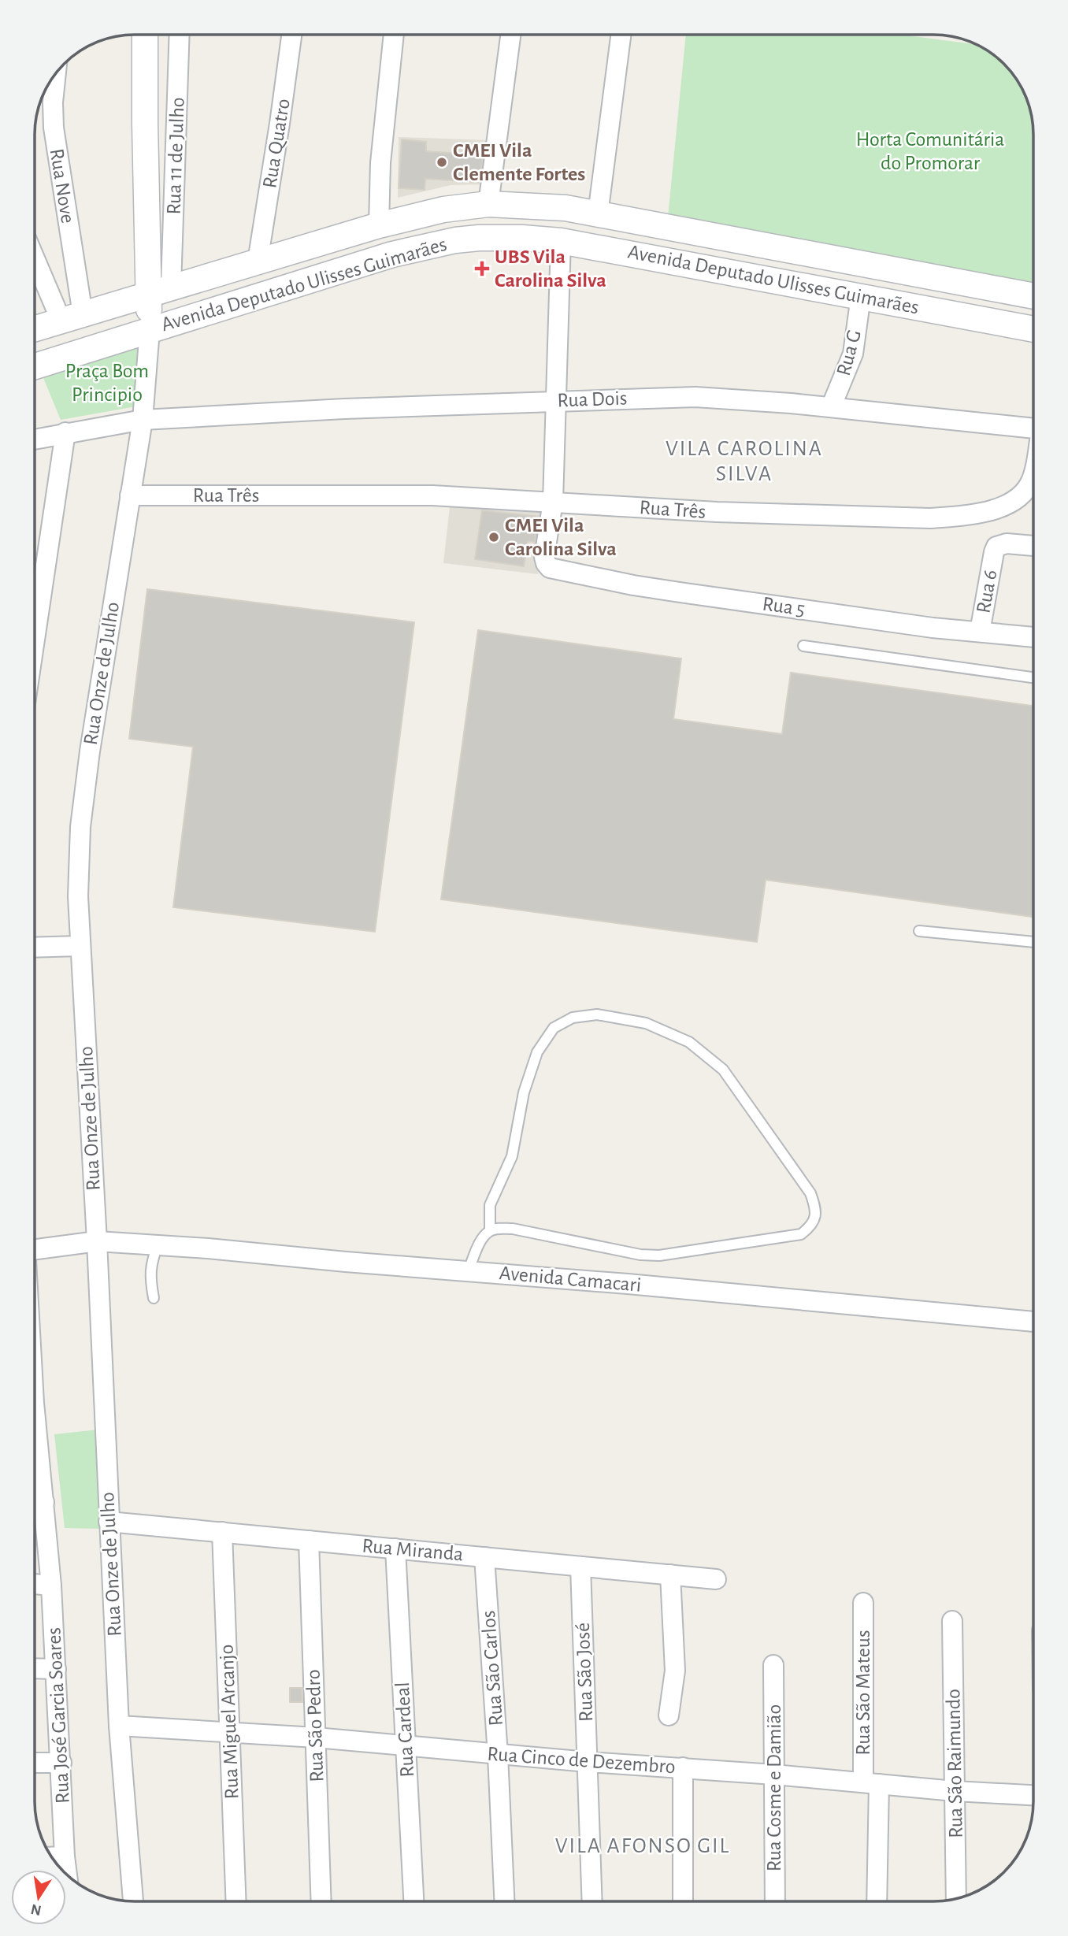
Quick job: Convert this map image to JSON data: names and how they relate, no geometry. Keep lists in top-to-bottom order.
{
  "streets": {
    "street": [
      "Rua Quatro",
      "Rua 11 de Julho",
      "Rua Nove",
      "Avenida Deputado Ulisses Guimarães",
      "Rua G",
      "Rua Dois",
      "Rua Três",
      "Rua 6",
      "Rua 5",
      "Rua Onze de Julho",
      "Avenida Camacari",
      "Rua Miranda",
      "Rua São Carlos",
      "Rua São José",
      "Rua São Mateus",
      "Rua José Garcia Soares",
      "Rua Miguel Arcanjo",
      "Rua São Pedro",
      "Rua Cardeal",
      "Rua Cinco de Dezembro",
      "Rua São Raimundo",
      "Rua Cosme e Damião"
    ]
  },
  "crossings": [
    ["Rua Quatro", "Avenida Deputado Ulisses Guimarães"],
    ["Rua 11 de Julho", "Avenida Deputado Ulisses Guimarães"],
    ["Rua Nove", "Avenida Deputado Ulisses Guimarães"],
    ["Avenida Deputado Ulisses Guimarães", "Rua G"],
    ["Avenida Deputado Ulisses Guimarães", "Rua Onze de Julho"],
    ["Rua G", "Rua Dois"],
    ["Rua Dois", "Rua Onze de Julho"],
    ["Rua Três", "Rua 5"],
    ["Rua Três", "Rua Onze de Julho"],
    ["Rua 6", "Rua 5"],
    ["Rua Onze de Julho", "Avenida Camacari"],
    ["Rua Onze de Julho", "Rua Miranda"],
    ["Rua Onze de Julho", "Rua Cinco de Dezembro"],
    ["Rua Miranda", "Rua São Carlos"],
    ["Rua Miranda", "Rua São José"],
    ["Rua Miranda", "Rua Miguel Arcanjo"],
    ["Rua Miranda", "Rua São Pedro"],
    ["Rua Miranda", "Rua Cardeal"],
    ["Rua São Carlos", "Rua Cinco de Dezembro"],
    ["Rua São José", "Rua Cinco de Dezembro"],
    ["Rua São Mateus", "Rua Cinco de Dezembro"],
    ["Rua Miguel Arcanjo", "Rua Cinco de Dezembro"],
    ["Rua São Pedro", "Rua Cinco de Dezembro"],
    ["Rua Cardeal", "Rua Cinco de Dezembro"],
    ["Rua Cinco de Dezembro", "Rua São Raimundo"],
    ["Rua Cinco de Dezembro", "Rua Cosme e Damião"]
  ],
  "districts": ["VILA CAROLINA SILVA", "VILA AFONSO GIL"],
  "parks": ["Horta Comunitária do Promorar", "Praça Bom Principio"],
  "places": {
    "other": ["CMEI Vila Clemente Fortes", "CMEI Vila Carolina Silva"],
    "health": ["UBS Vila Carolina Silva"]
  },
  "north": "bottom"
}
